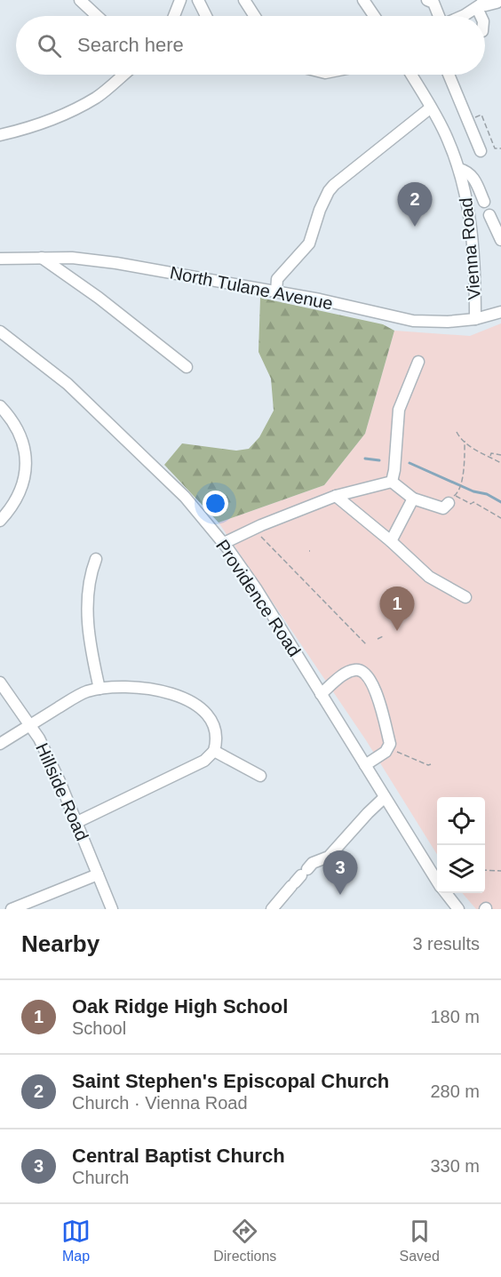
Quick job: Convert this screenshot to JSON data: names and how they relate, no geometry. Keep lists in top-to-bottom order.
{
  "streets": {
    "street": [
      "Vienna Road",
      "North Tulane Avenue",
      "Providence Road",
      "Hillside Road"
    ]
  },
  "crossings": [
    ["Vienna Road", "North Tulane Avenue"]
  ],
  "page": {
    "search": "Search here",
    "pins": ["2", "1", "3"],
    "heading": ["Nearby", "3 results"],
    "list": [
      {
        "mark": "1",
        "name": "Oak Ridge High School",
        "note": "School",
        "value": "180 m"
      },
      {
        "mark": "2",
        "name": "Saint Stephen's Episcopal Church",
        "note": "Church · Vienna Road",
        "value": "280 m"
      },
      {
        "mark": "3",
        "name": "Central Baptist Church",
        "note": "Church",
        "value": "330 m"
      }
    ],
    "nav": ["Map", "Directions", "Saved"]
  }
}
